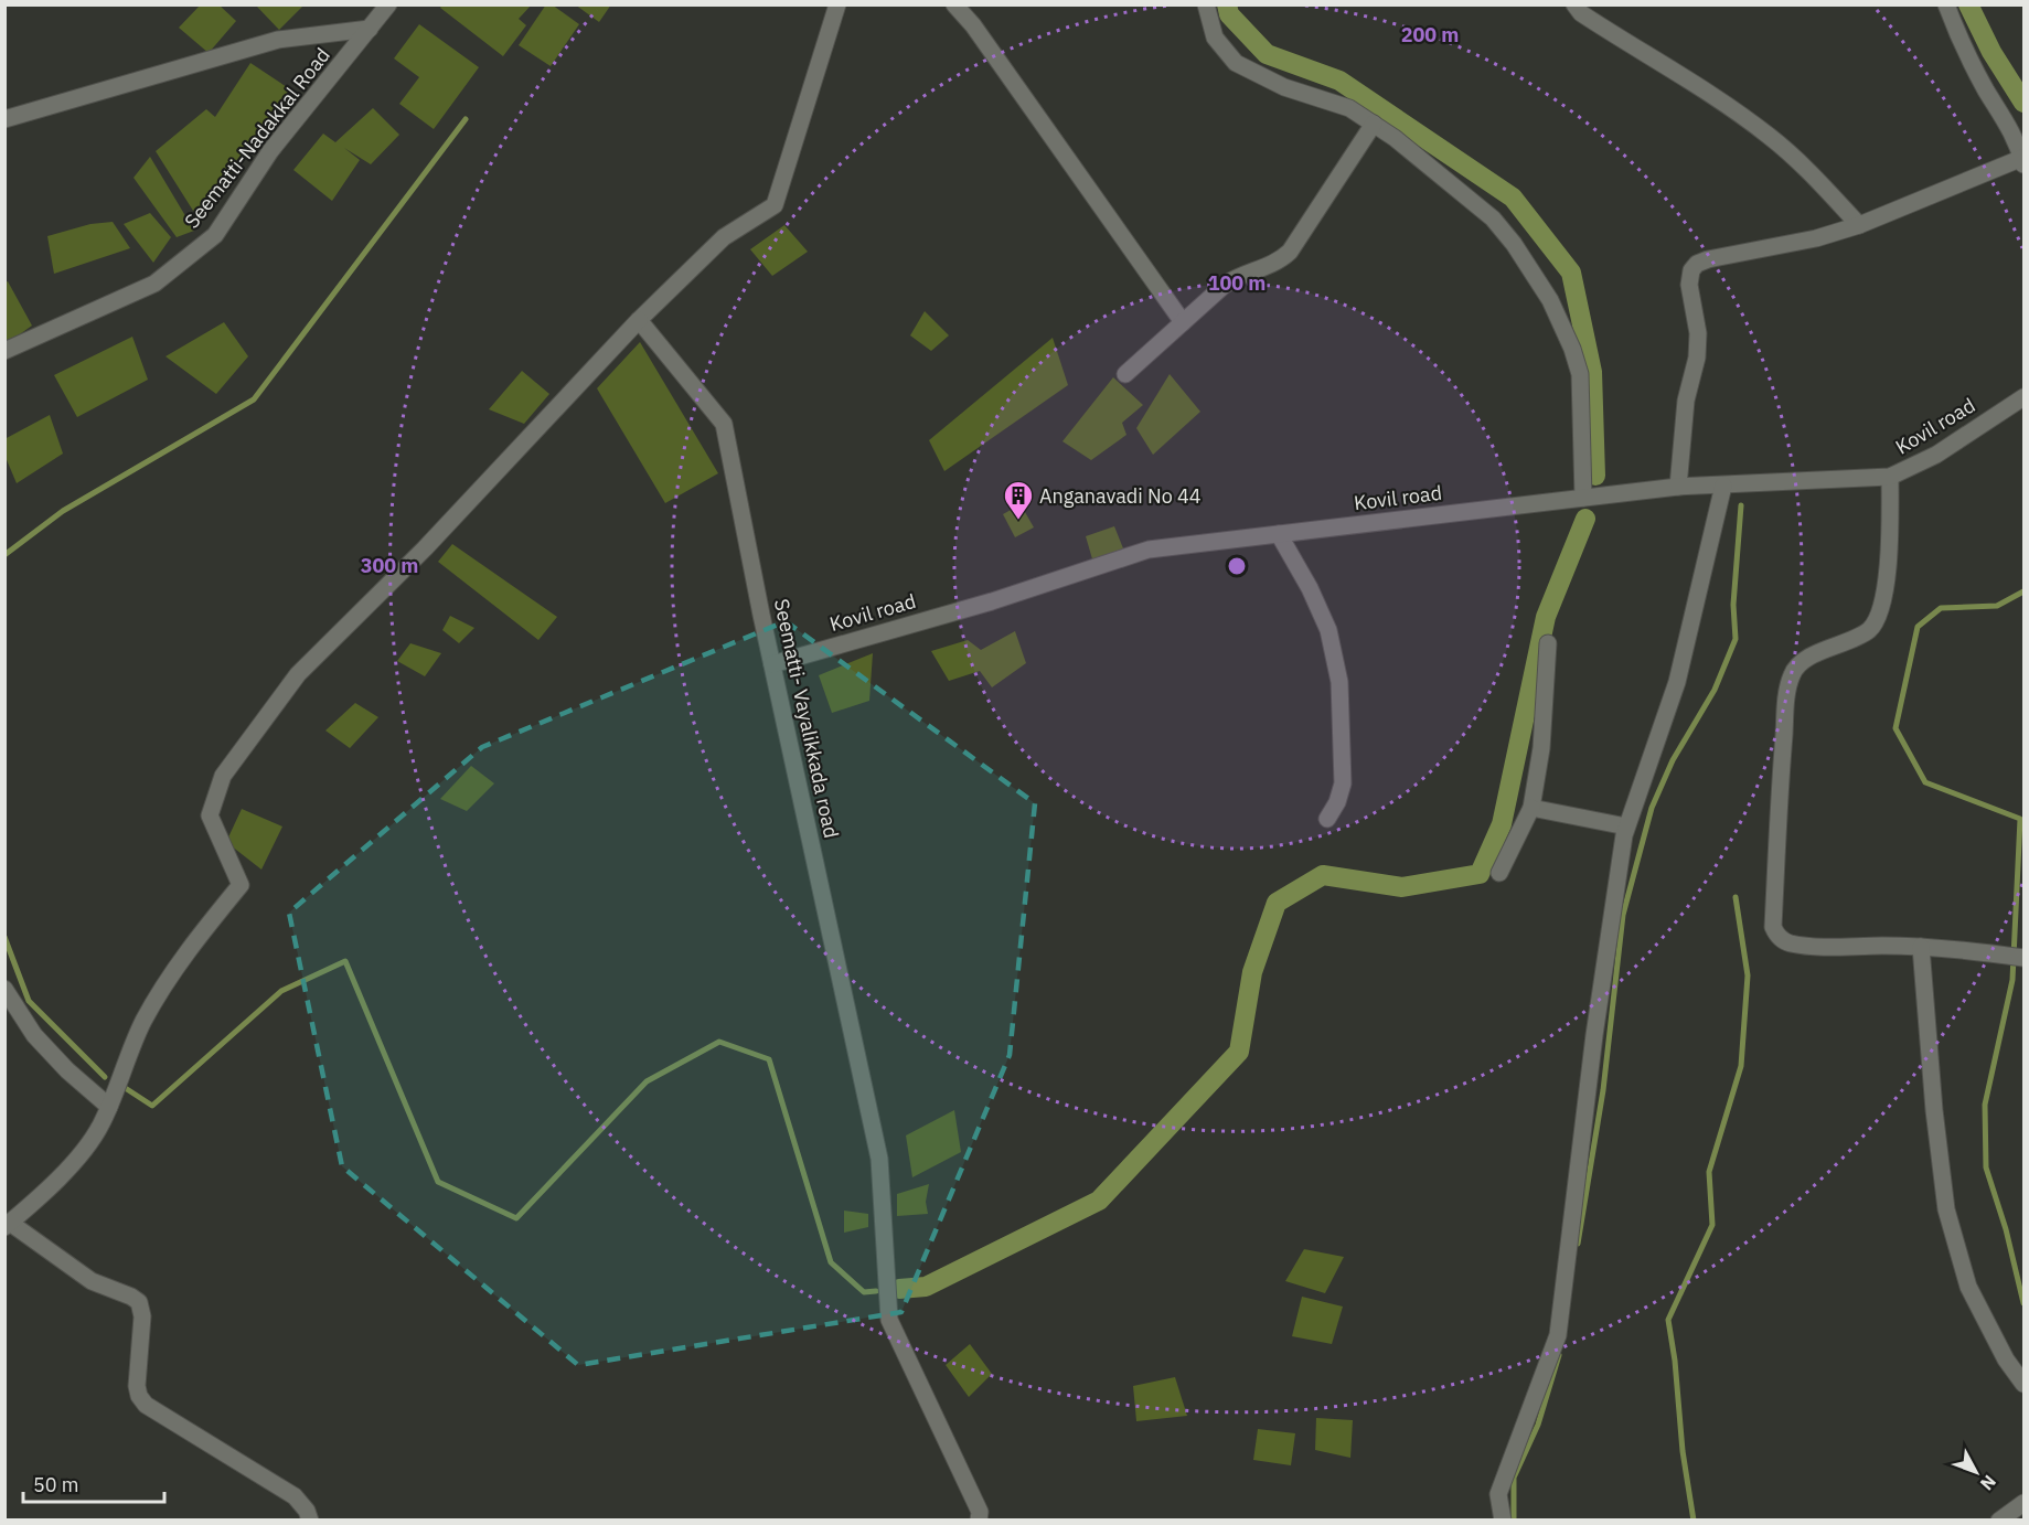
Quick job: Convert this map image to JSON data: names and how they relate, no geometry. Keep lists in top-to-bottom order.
{
  "streets": {
    "street": ["Seematti-Nadakkal Road", "Kovil road", "Seematti- Vayalikkada road"]
  },
  "crossings": [
    ["Kovil road", "Seematti- Vayalikkada road"]
  ],
  "places": {
    "building": ["Anganavadi No 44"]
  },
  "scale_bar": "50 m",
  "north": "bottom right",
  "rings": ["200 m", "100 m", "300 m"]
}
